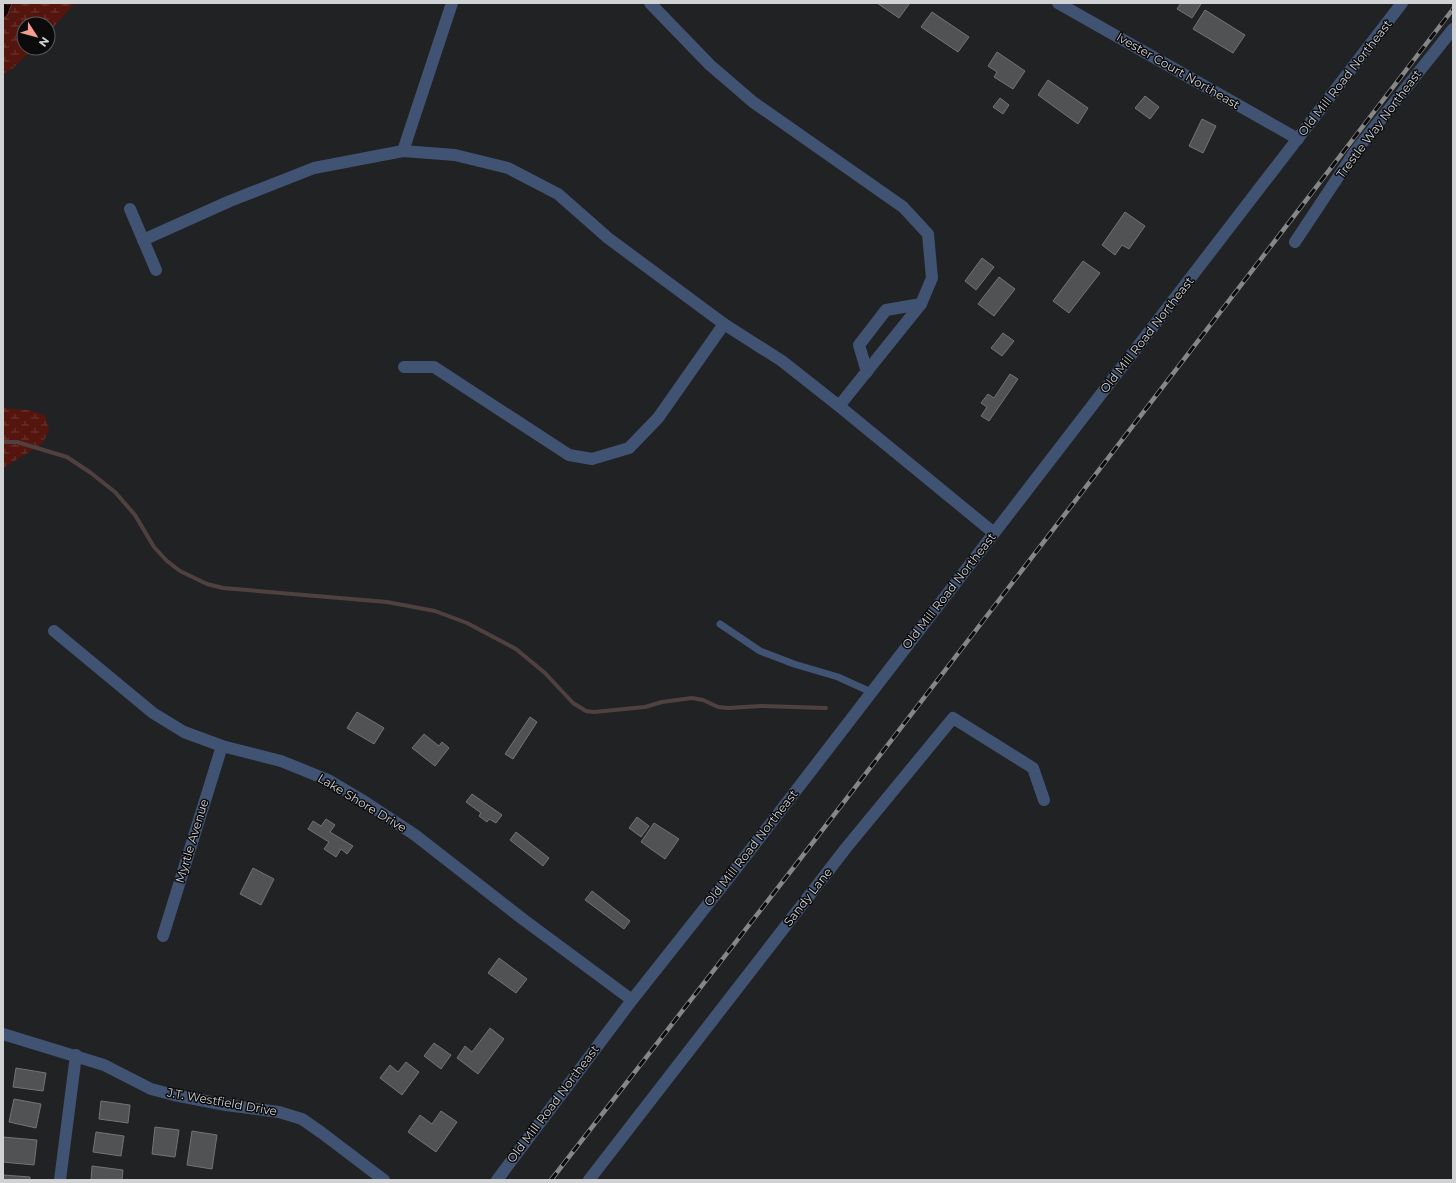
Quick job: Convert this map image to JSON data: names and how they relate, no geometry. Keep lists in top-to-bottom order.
{
  "streets": {
    "street": [
      "Ivester Court Northeast",
      "Old Mill Road Northeast",
      "Trestle Way Northeast",
      "Lake Shore Drive",
      "Myrtle Avenue",
      "Sandy Lane",
      "J.T. Westfield Drive"
    ]
  },
  "crossings": [
    ["Ivester Court Northeast", "Old Mill Road Northeast"],
    ["Old Mill Road Northeast", "Lake Shore Drive"],
    ["Lake Shore Drive", "Myrtle Avenue"]
  ],
  "north": "bottom right"
}
